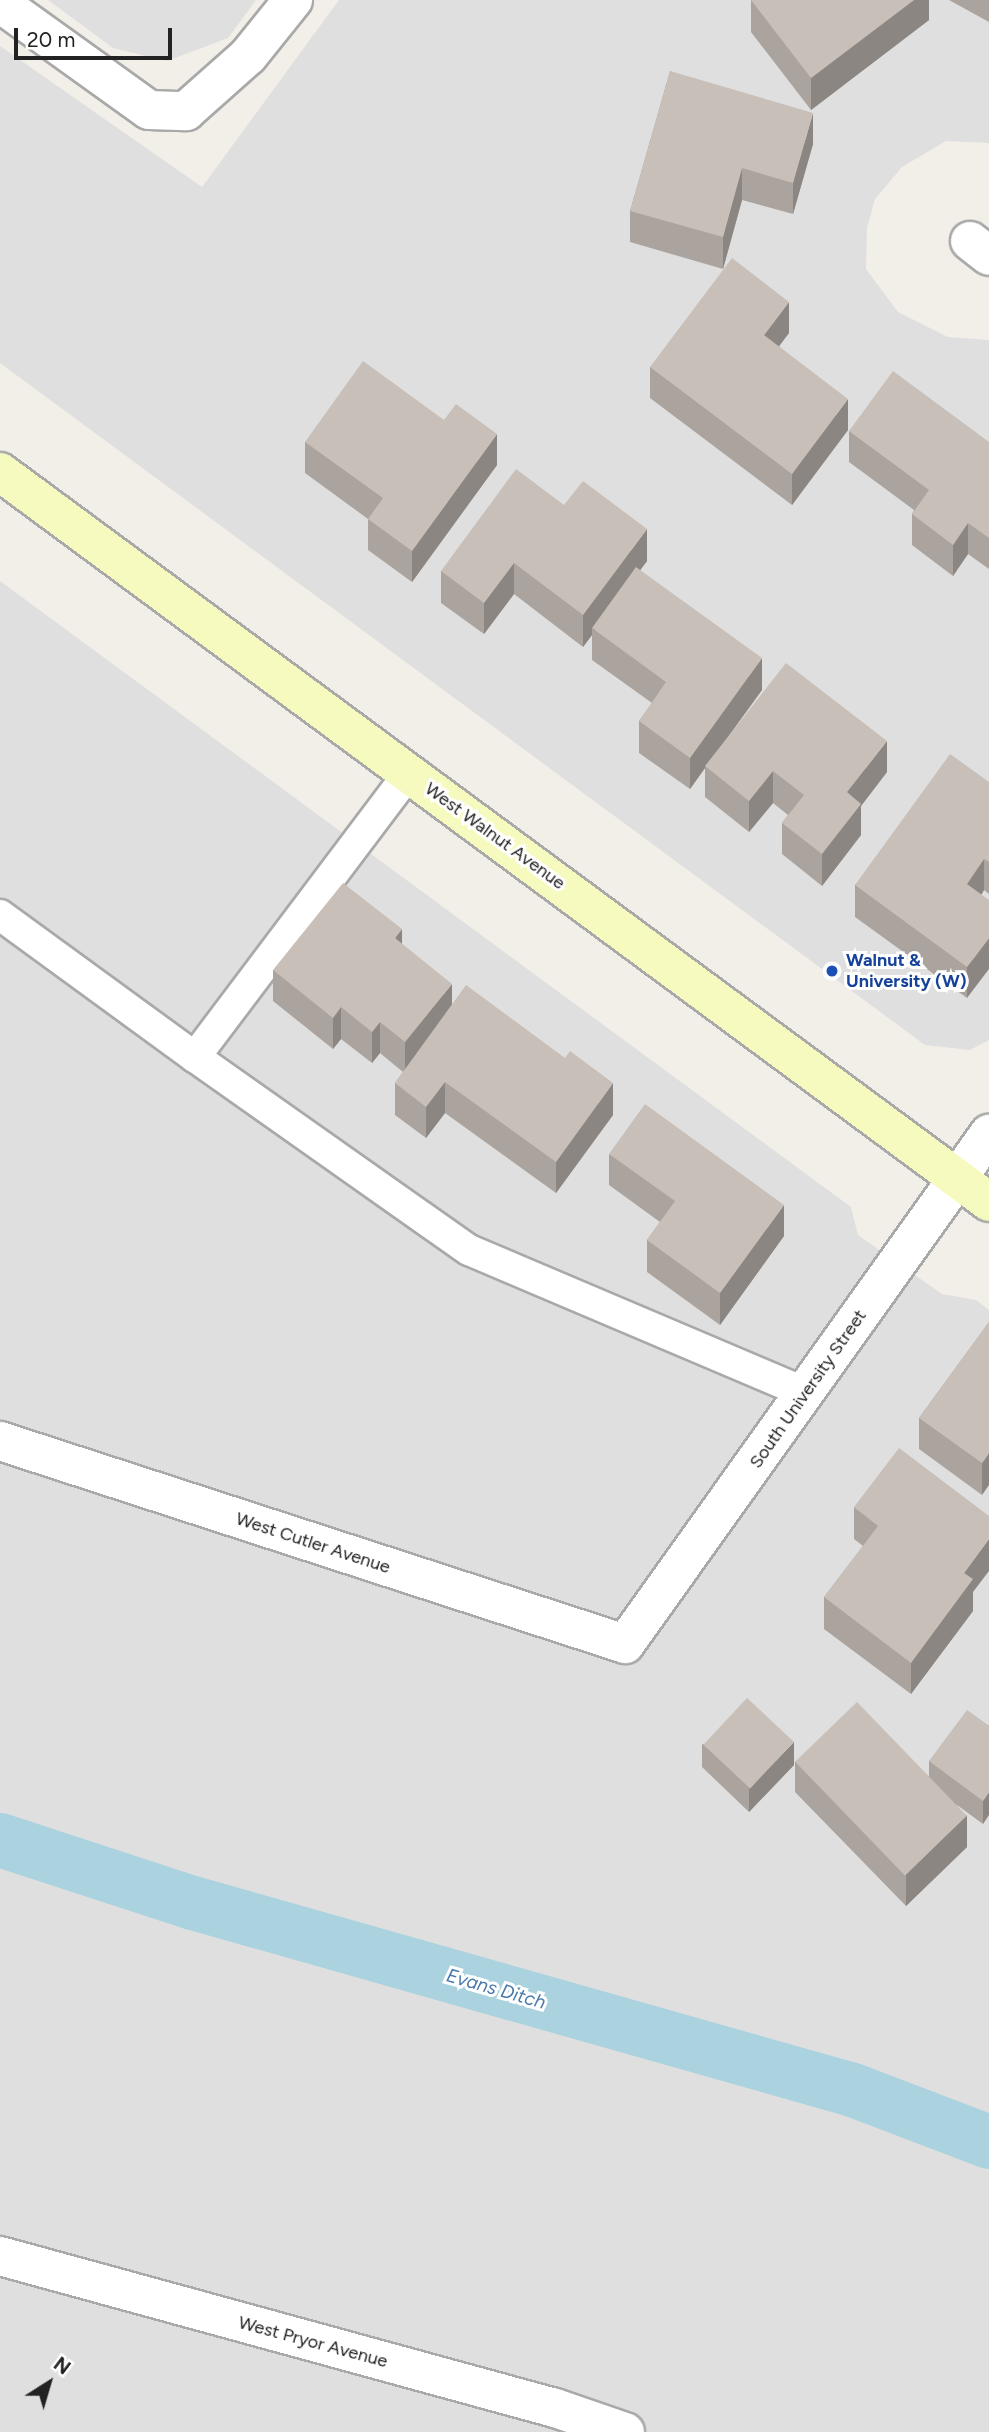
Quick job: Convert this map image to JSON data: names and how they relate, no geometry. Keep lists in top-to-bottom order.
{
  "streets": {
    "main road": ["West Walnut Avenue"],
    "street": ["South University Street", "West Cutler Avenue", "West Pryor Avenue"]
  },
  "crossings": [
    ["West Walnut Avenue", "South University Street"],
    ["South University Street", "West Cutler Avenue"]
  ],
  "water": ["Evans Ditch"],
  "places": ["Walnut & University (W)"],
  "scale_bar": "20 m",
  "north": "top right"
}
